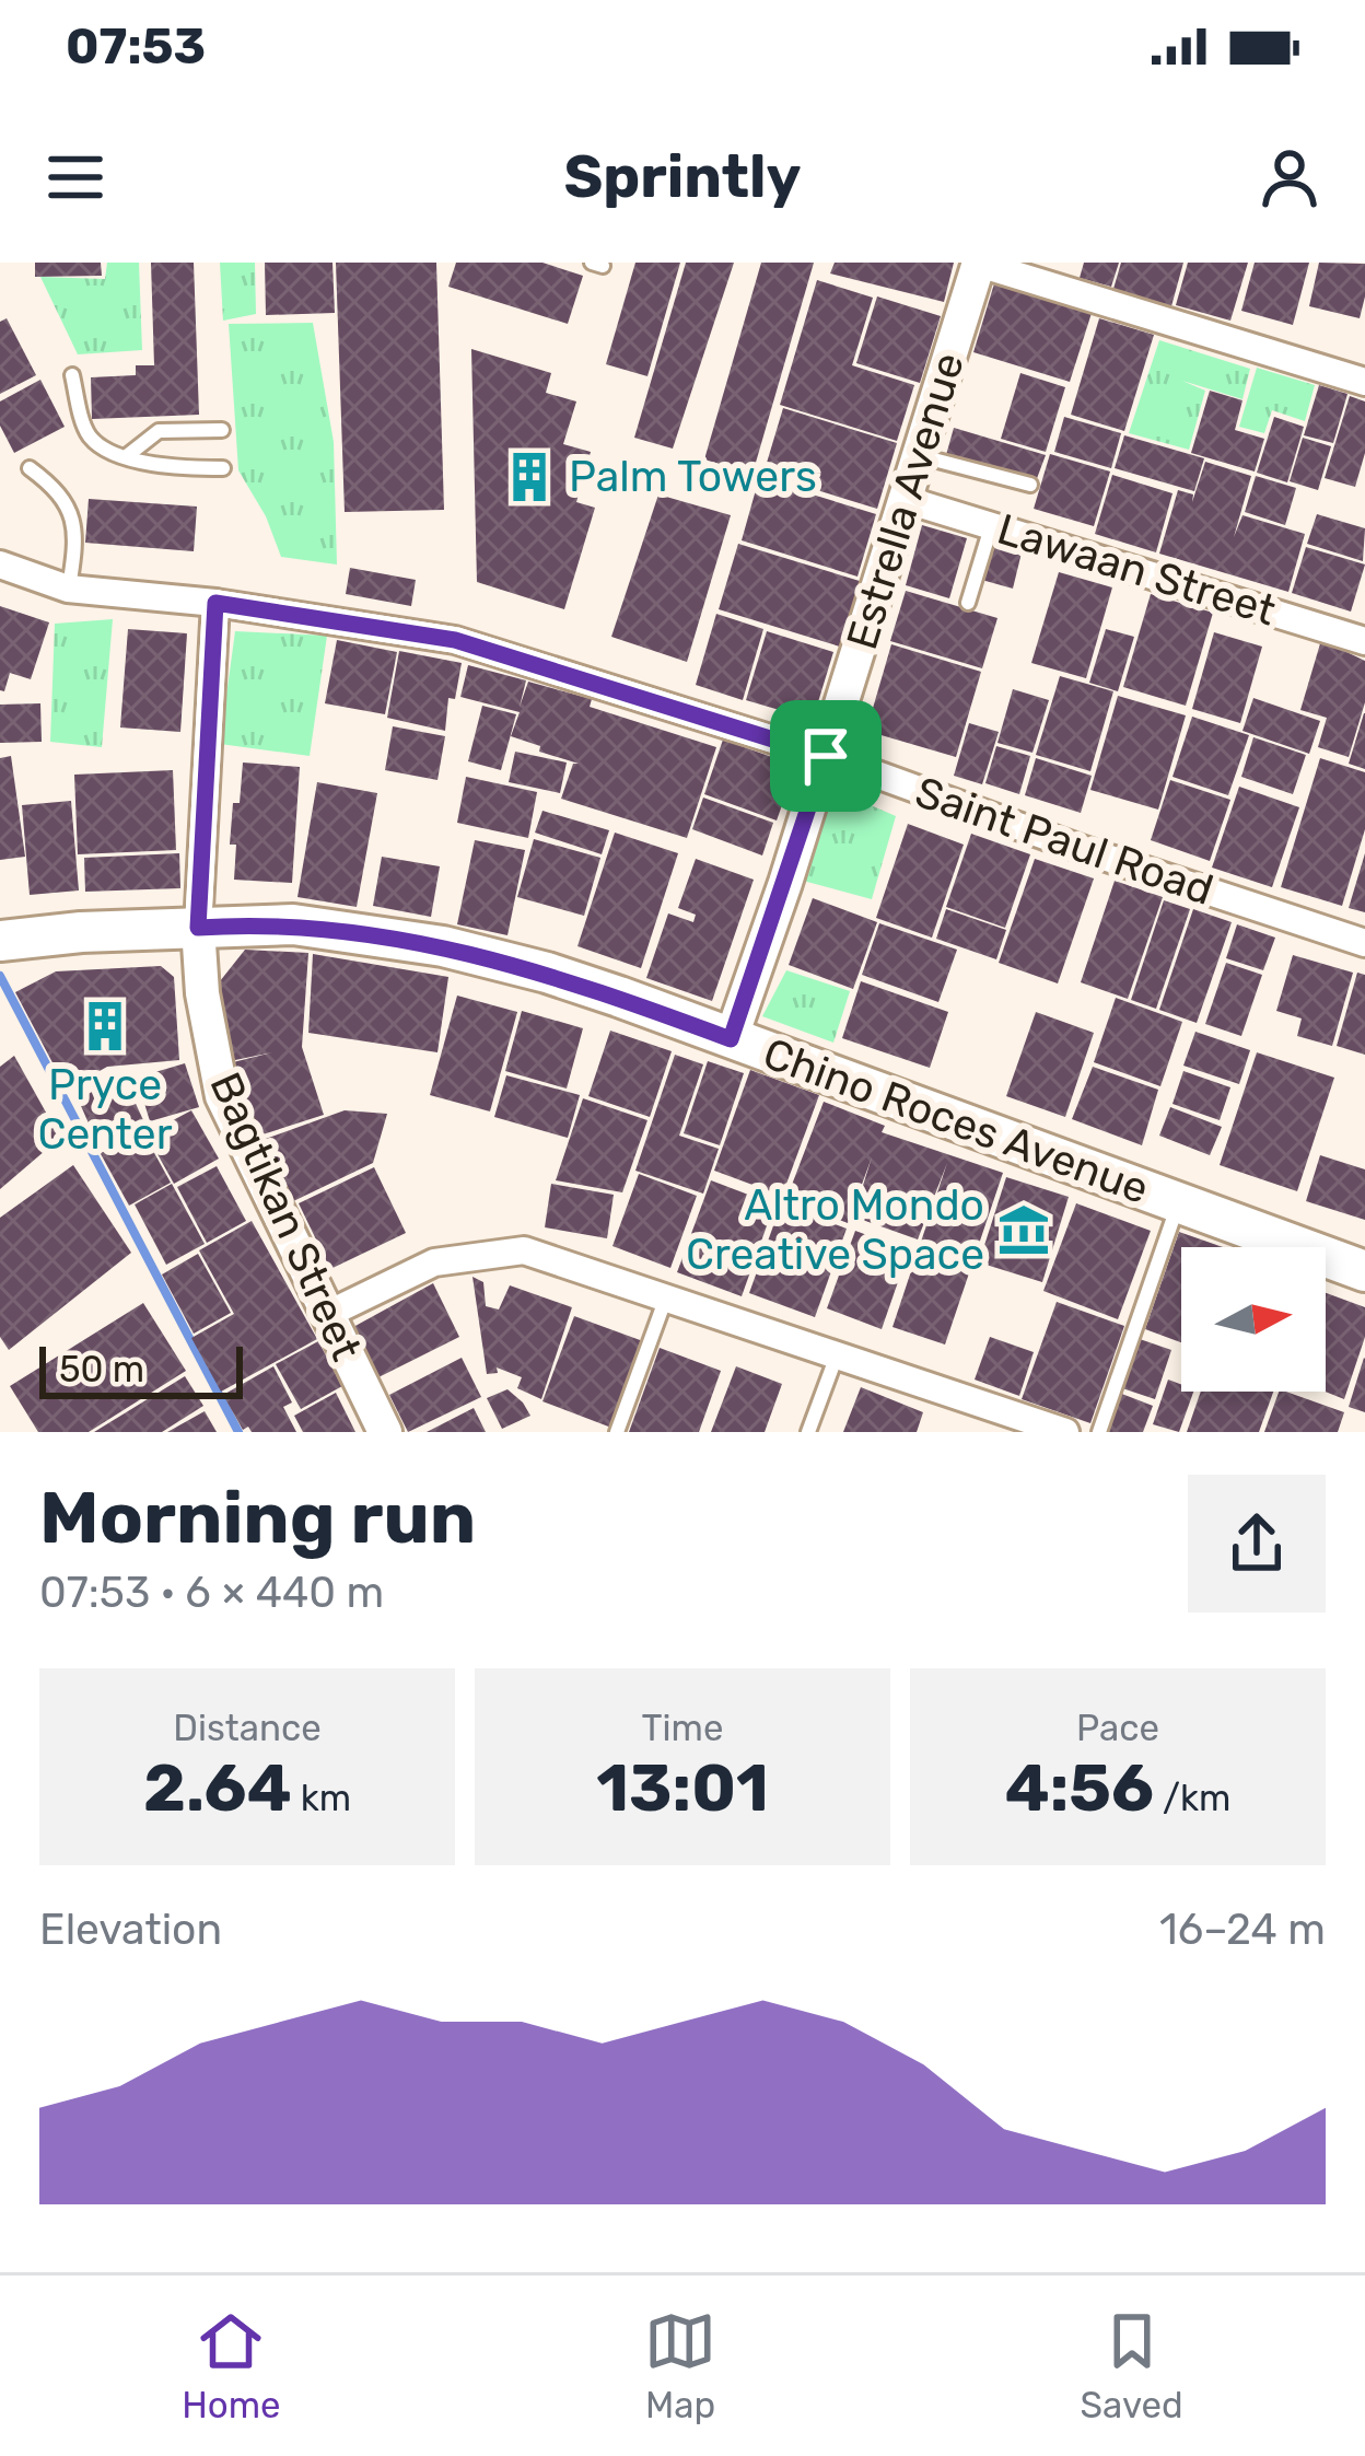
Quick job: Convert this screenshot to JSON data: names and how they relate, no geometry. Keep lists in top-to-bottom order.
{
  "streets": {
    "main road": ["Chino Roces Avenue"],
    "street": [
      "Estrella Avenue",
      "Lawaan Street",
      "Saint Paul Road",
      "Bagtikan Street"
    ]
  },
  "crossings": [
    ["Estrella Avenue", "Lawaan Street"],
    ["Estrella Avenue", "Saint Paul Road"],
    ["Estrella Avenue", "Chino Roces Avenue"],
    ["Saint Paul Road", "Bagtikan Street"],
    ["Chino Roces Avenue", "Bagtikan Street"]
  ],
  "places": {
    "building": ["Palm Towers", "Pryce Center"],
    "museum": ["Altro Mondo Creative Space"]
  },
  "scale_bar": "50 m",
  "north": "right",
  "page": {
    "status": "07:53",
    "header": "Sprintly",
    "scale": "50 m",
    "heading": ["Morning run", "07:53 · 6 × 440 m"],
    "stats": [
      ["Distance", "2.64 km"],
      ["Time", "13:01"],
      ["Pace", "4:56 /km"]
    ],
    "chart": ["Elevation", "16–24 m"],
    "tabs": ["Home", "Map", "Saved"]
  }
}
